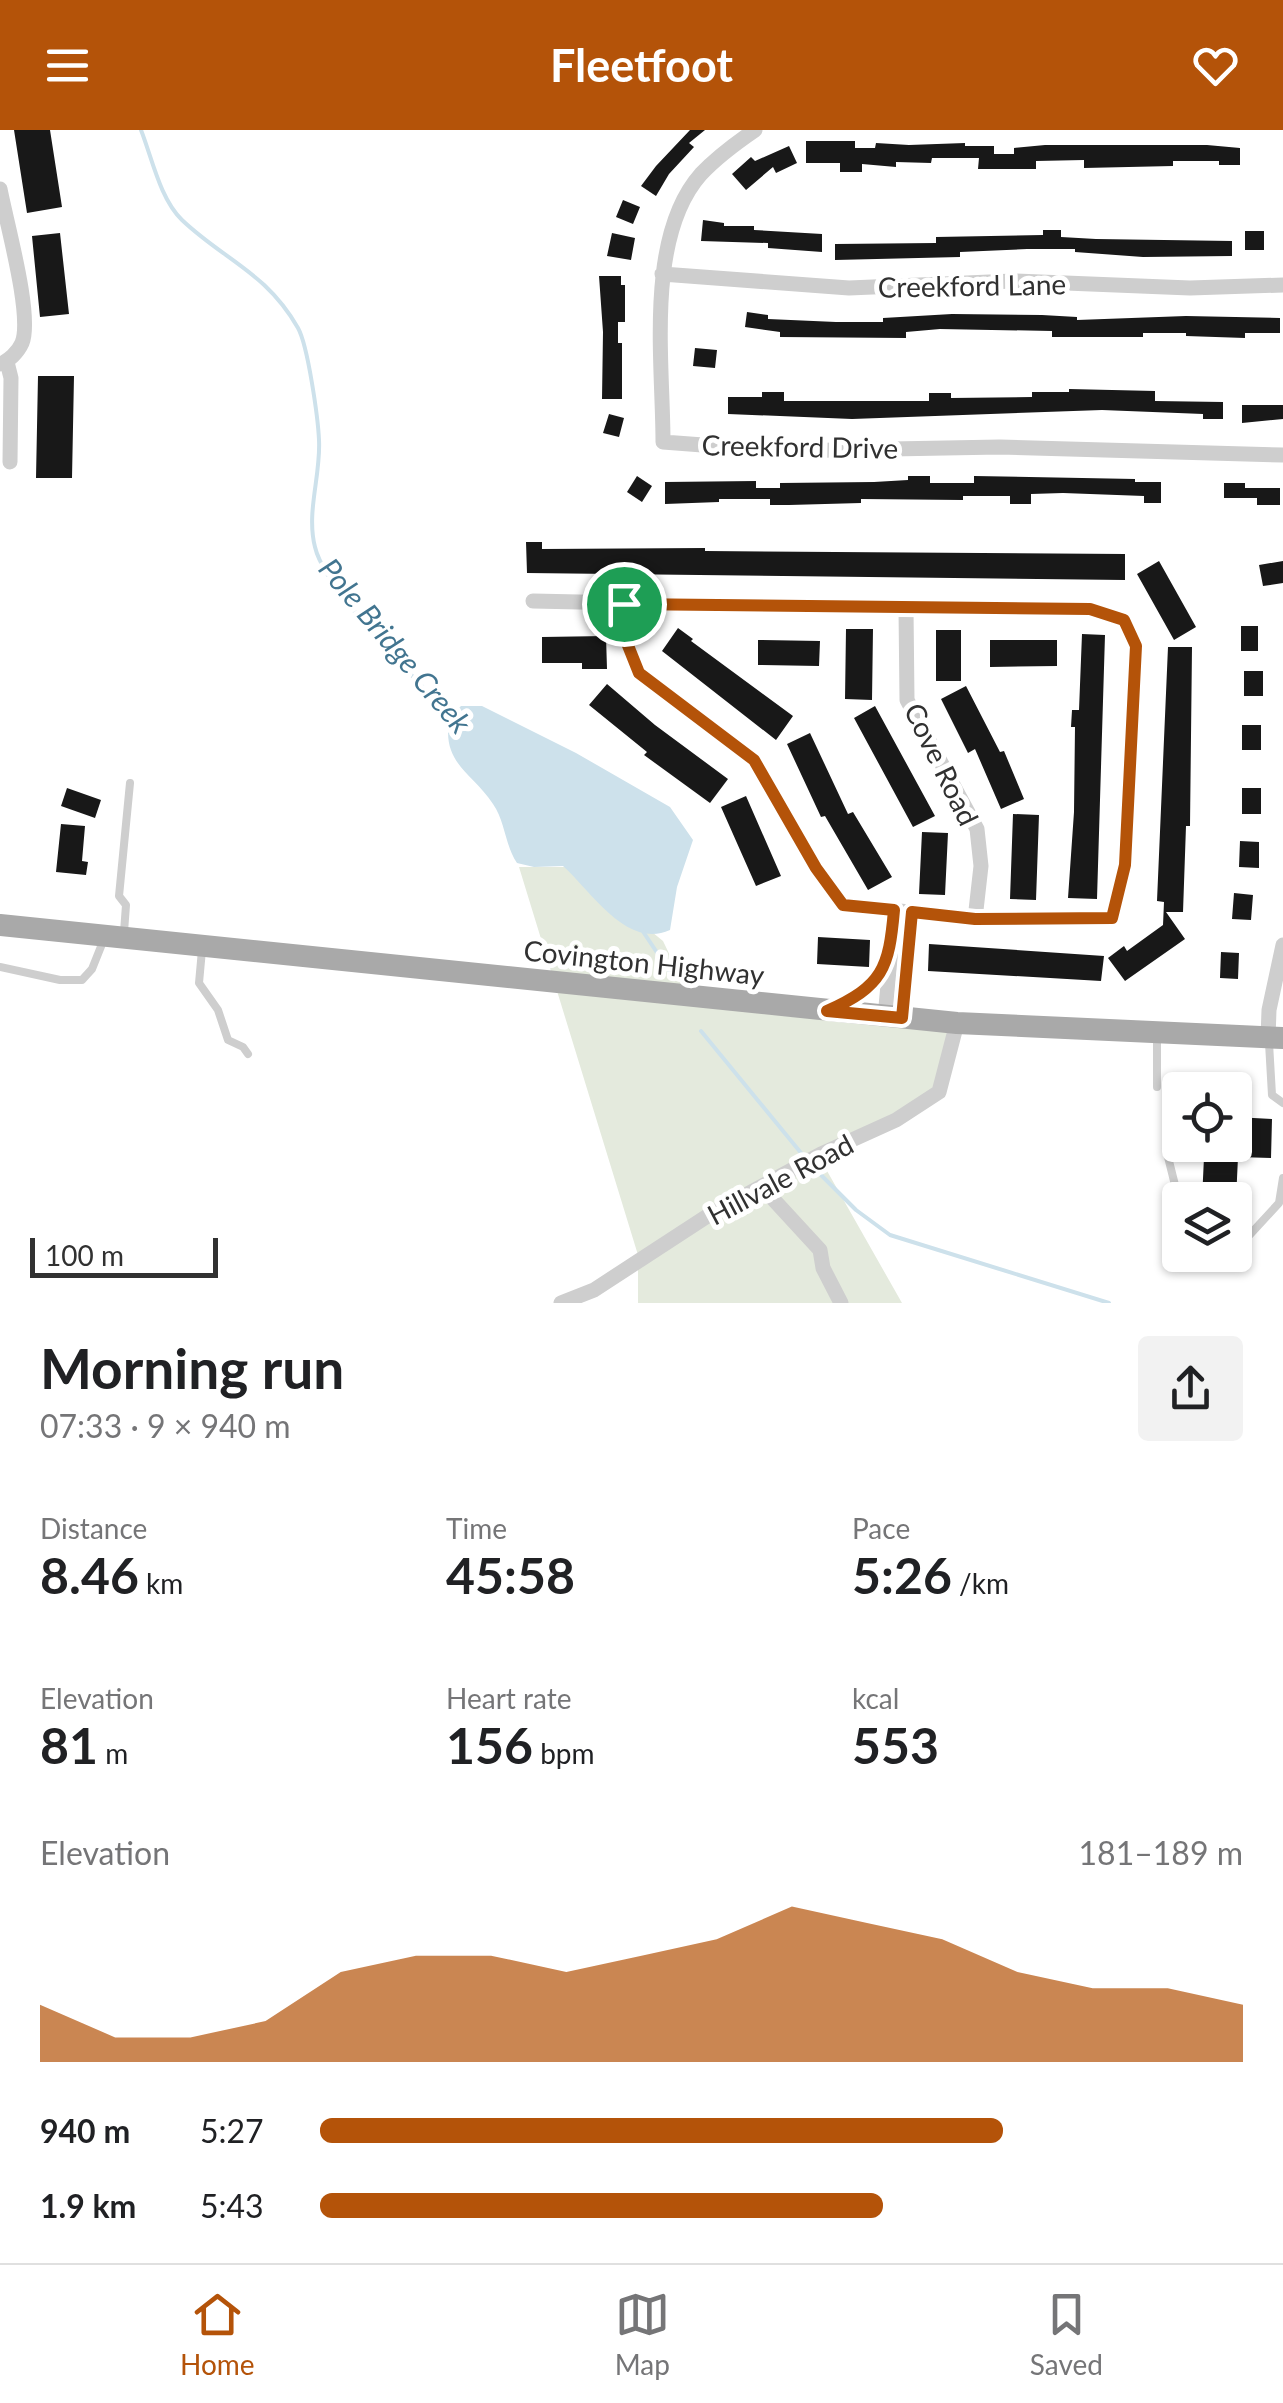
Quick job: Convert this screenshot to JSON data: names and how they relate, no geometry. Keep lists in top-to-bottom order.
{
  "streets": {
    "main road": ["Covington Highway"],
    "street": [
      "Creekford Lane",
      "Creekford Drive",
      "Cove Road",
      "Hillvale Road"
    ]
  },
  "crossings": [
    ["Creekford Lane", "Creekford Drive"],
    ["Covington Highway", "Hillvale Road"]
  ],
  "water": ["Pole Bridge Creek"],
  "scale_bar": "100 m",
  "page": {
    "header": "Fleetfoot",
    "scale": "100 m",
    "heading": ["Morning run", "07:33 · 9 × 940 m"],
    "stats": [
      ["Distance", "8.46 km"],
      ["Time", "45:58"],
      ["Pace", "5:26 /km"],
      ["Elevation", "81 m"],
      ["Heart rate", "156 bpm"],
      ["kcal", "553"]
    ],
    "chart": ["Elevation", "181–189 m"],
    "list": [
      {
        "name": "940 m",
        "note": "5:27"
      },
      {
        "name": "1.9 km",
        "note": "5:43"
      }
    ],
    "tabs": ["Home", "Map", "Saved"]
  }
}
